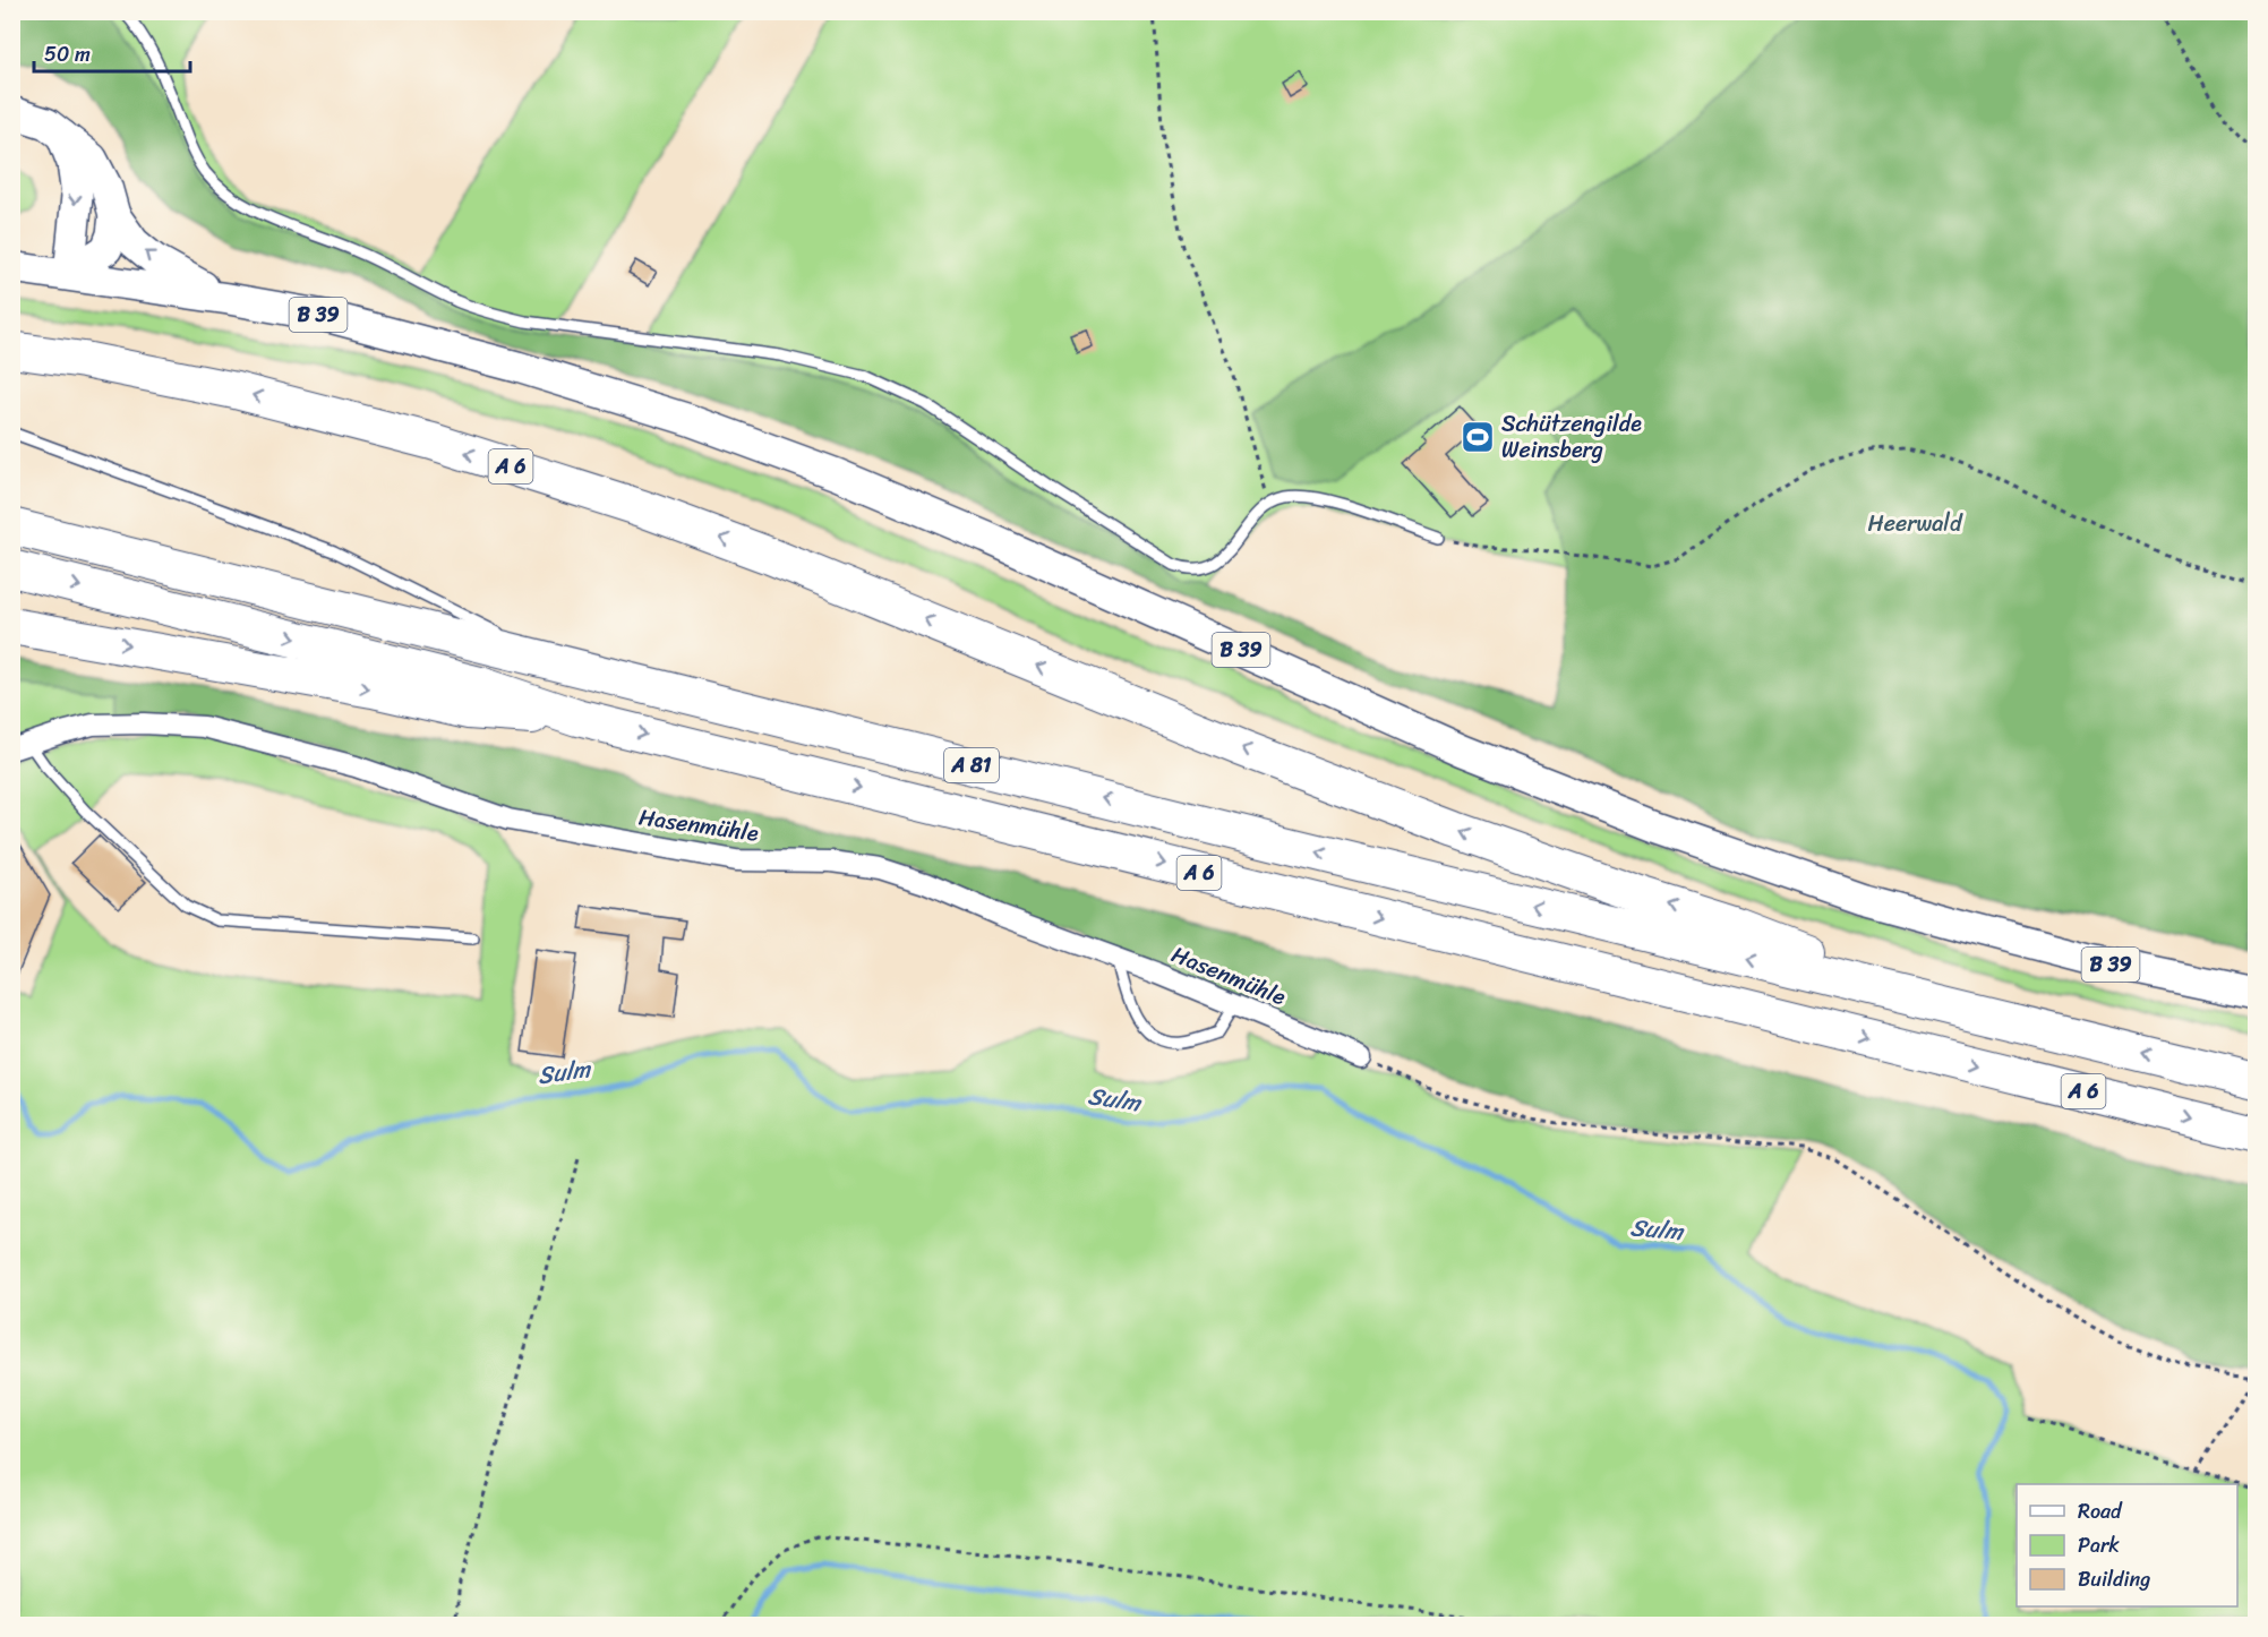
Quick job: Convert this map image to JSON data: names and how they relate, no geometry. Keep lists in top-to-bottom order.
{
  "streets": {
    "highway": ["A 6", "A 81"],
    "main road": ["B 39"],
    "street": ["Hasenmühle"]
  },
  "crossings": [
    ["A 6", "A 81"]
  ],
  "water": ["Sulm"],
  "parks": ["Heerwald"],
  "places": {
    "sports": ["Schützengilde Weinsberg"]
  },
  "legend": ["Road", "Park", "Building"],
  "scale_bar": "50 m"
}
